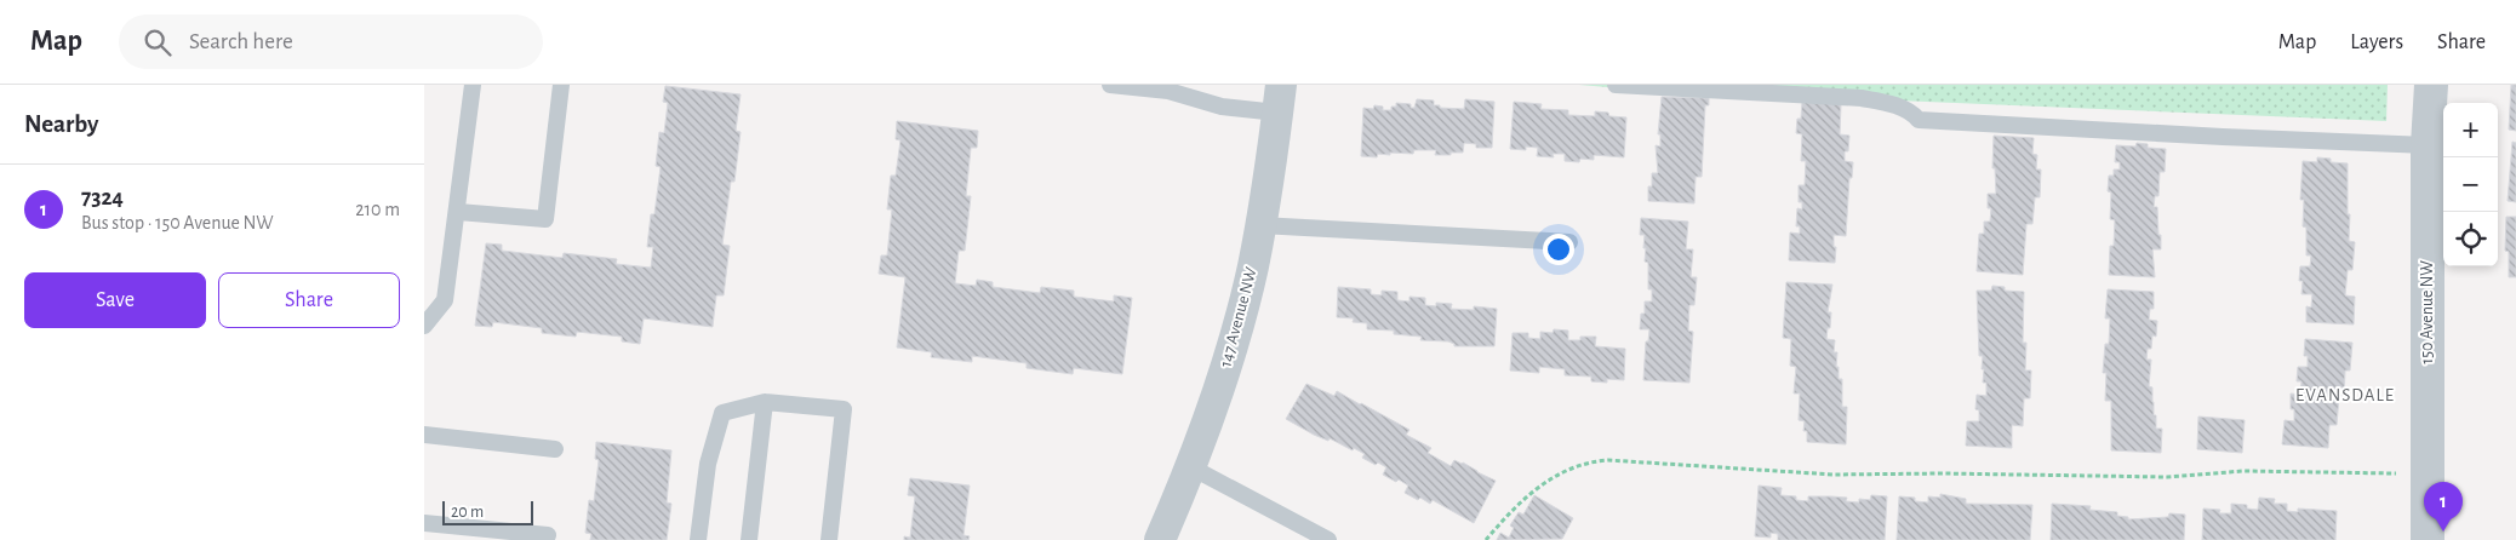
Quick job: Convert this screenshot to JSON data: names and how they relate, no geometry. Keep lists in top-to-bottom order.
{
  "streets": {
    "street": ["150 Avenue NW", "147 Avenue NW"]
  },
  "districts": ["EVANSDALE"],
  "scale_bar": "20 m",
  "page": {
    "header": "Map",
    "search": "Search here",
    "nav": ["Map", "Layers", "Share"],
    "heading": "Nearby",
    "map_buttons": ["+", "−"],
    "list": [
      {
        "mark": "1",
        "name": "7324",
        "note": "Bus stop · 150 Avenue NW",
        "value": "210 m"
      }
    ],
    "buttons": ["Save", "Share"],
    "pins": "1",
    "scale": "20 m"
  }
}
